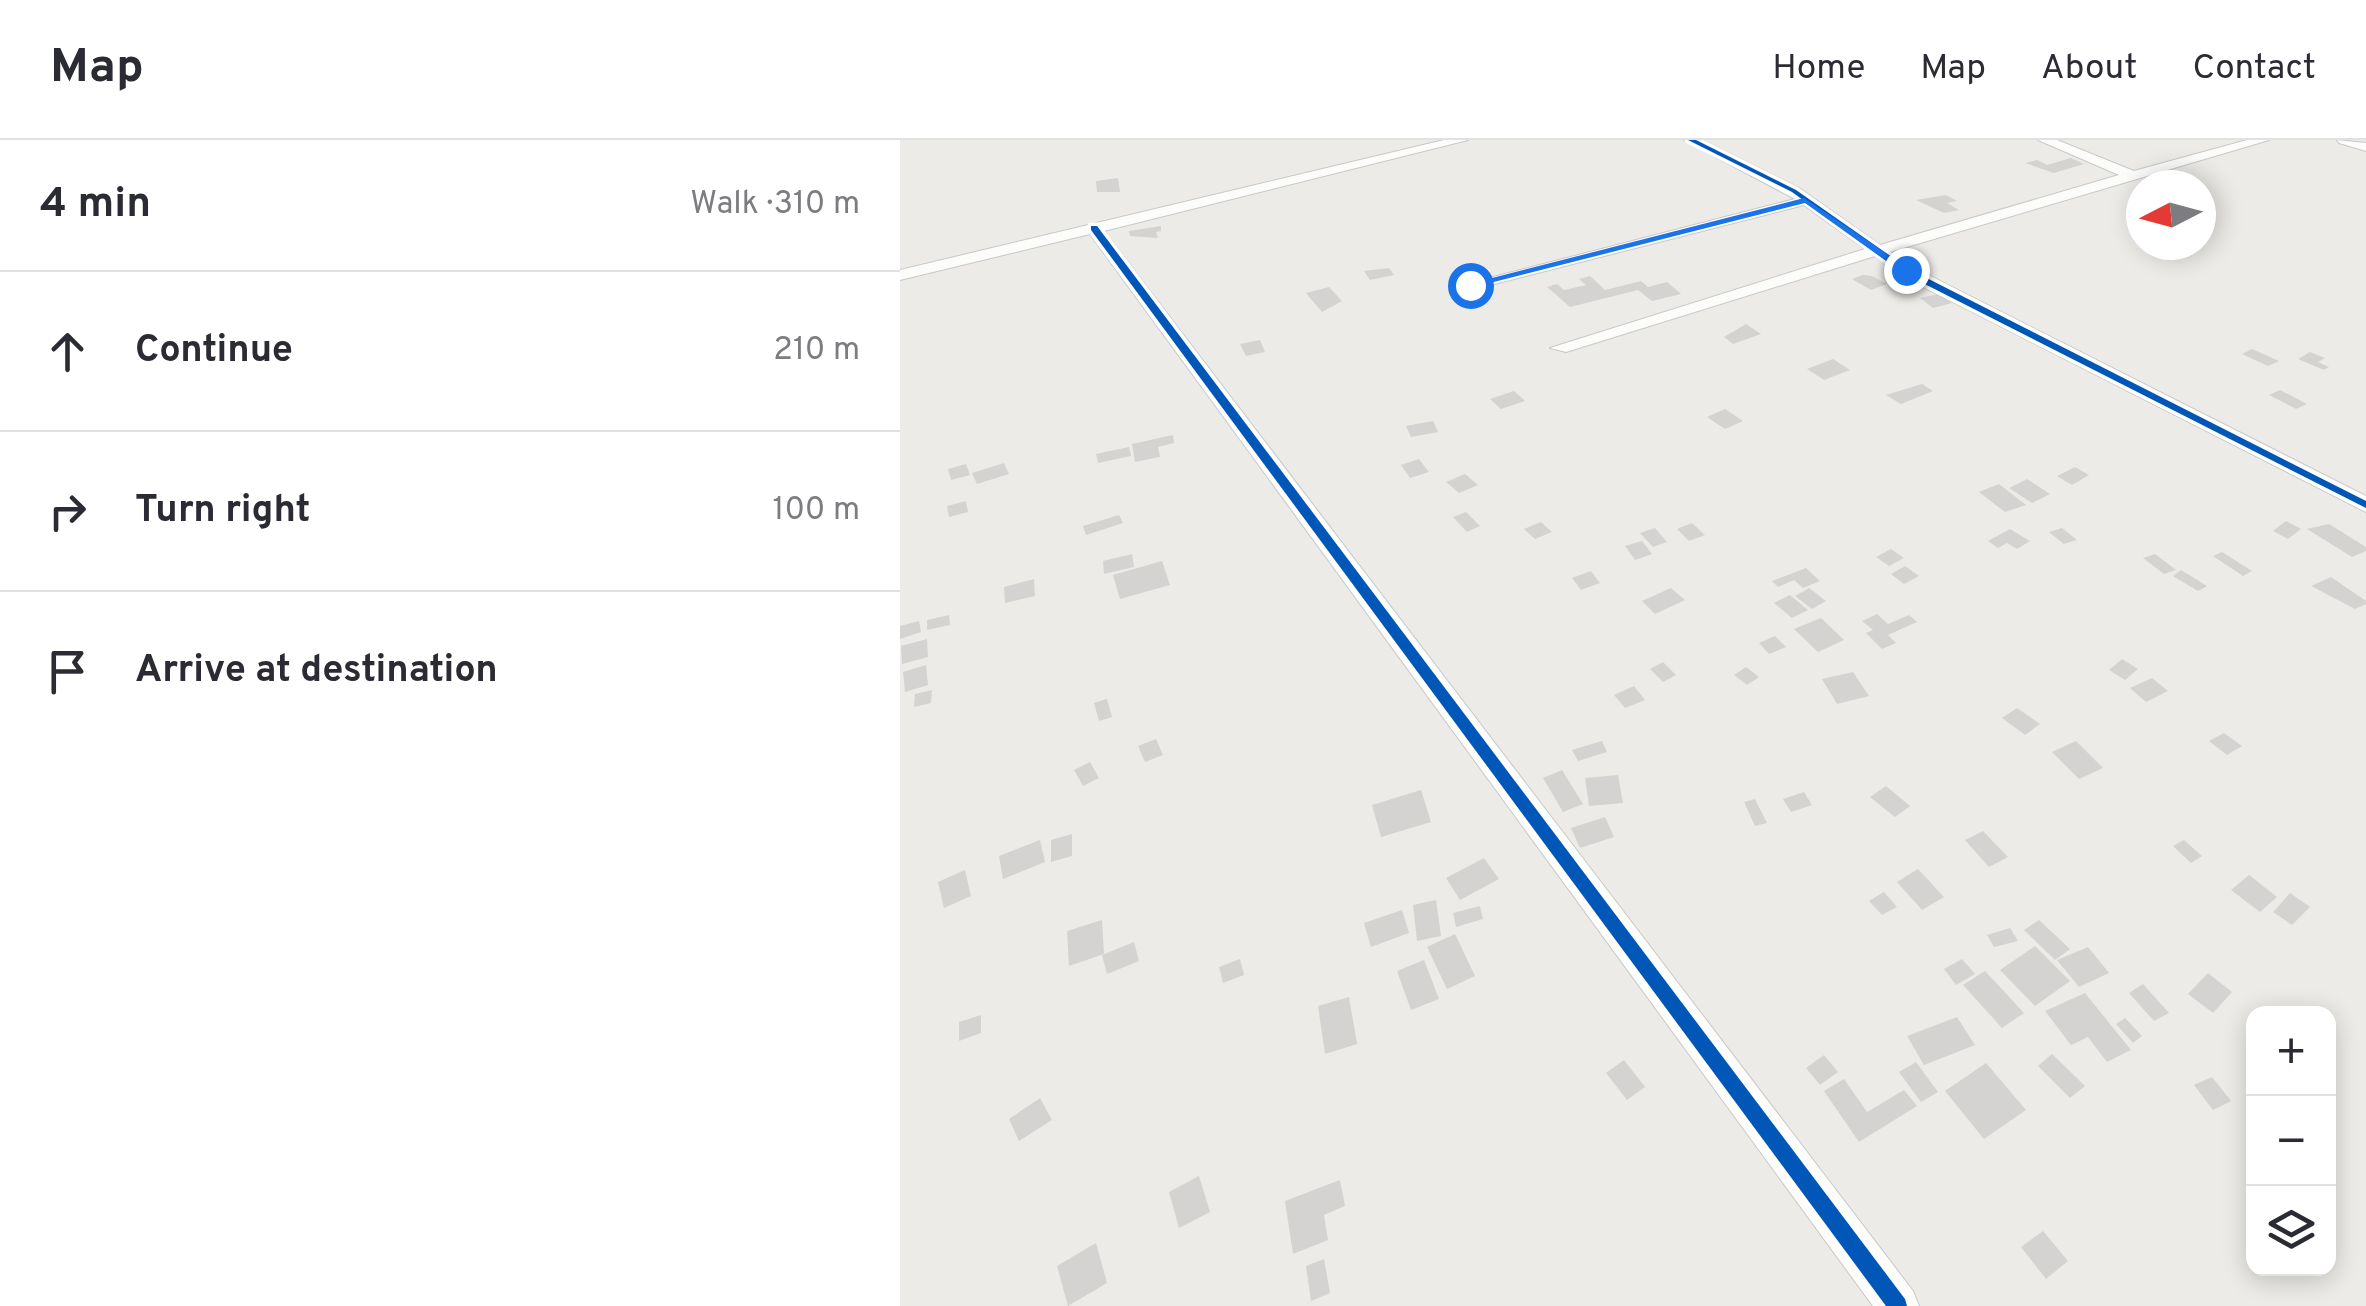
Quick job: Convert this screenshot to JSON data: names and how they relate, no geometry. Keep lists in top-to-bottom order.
{
  "north": "left",
  "page": {
    "header": "Map",
    "nav": [
      "Home",
      "Map",
      "About",
      "Contact"
    ],
    "heading": ["4 min", "Walk · 310 m"],
    "list": [
      ["Continue", "210 m"],
      ["Turn right", "100 m"],
      "Arrive at destination"
    ],
    "map_buttons": ["+", "−"]
  }
}
